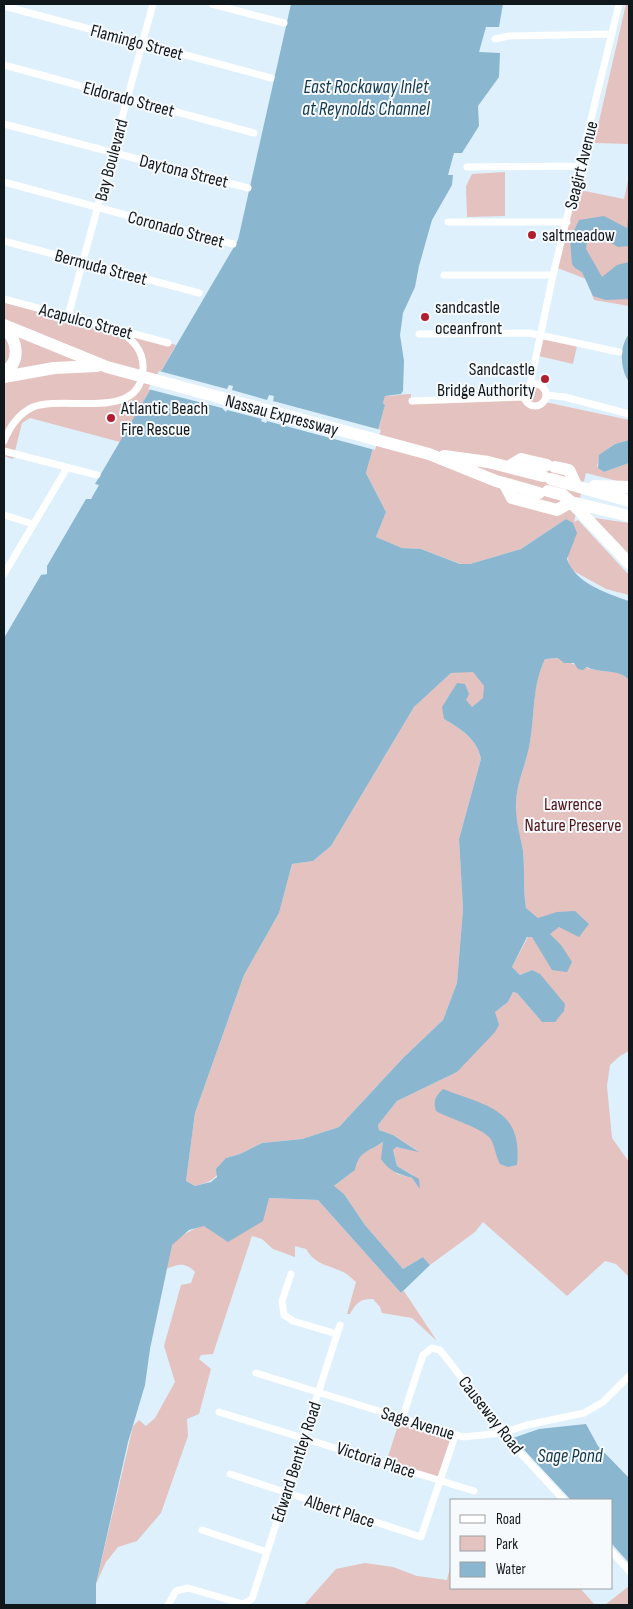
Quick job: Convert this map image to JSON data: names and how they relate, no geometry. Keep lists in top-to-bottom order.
{
  "streets": {
    "highway": ["Nassau Expressway"],
    "street": [
      "Flamingo Street",
      "Eldorado Street",
      "Bay Boulevard",
      "Seagirt Avenue",
      "Daytona Street",
      "Coronado Street",
      "Bermuda Street",
      "Acapulco Street",
      "Causeway Road",
      "Sage Avenue",
      "Victoria Place",
      "Edward Bentley Road",
      "Albert Place"
    ]
  },
  "crossings": [
    ["Flamingo Street", "Bay Boulevard"],
    ["Eldorado Street", "Bay Boulevard"],
    ["Bay Boulevard", "Daytona Street"],
    ["Bay Boulevard", "Coronado Street"],
    ["Bay Boulevard", "Bermuda Street"],
    ["Bay Boulevard", "Acapulco Street"],
    ["Causeway Road", "Sage Avenue"],
    ["Sage Avenue", "Edward Bentley Road"],
    ["Victoria Place", "Edward Bentley Road"],
    ["Victoria Place", "Albert Place"],
    ["Edward Bentley Road", "Albert Place"]
  ],
  "water": ["East Rockaway Inlet at Reynolds Channel", "Sage Pond"],
  "parks": ["Lawrence Nature Preserve"],
  "places": [
    "saltmeadow",
    "sandcastle oceanfront",
    "Sandcastle Bridge Authority",
    "Atlantic Beach Fire Rescue"
  ],
  "legend": ["Road", "Park", "Water"]
}
